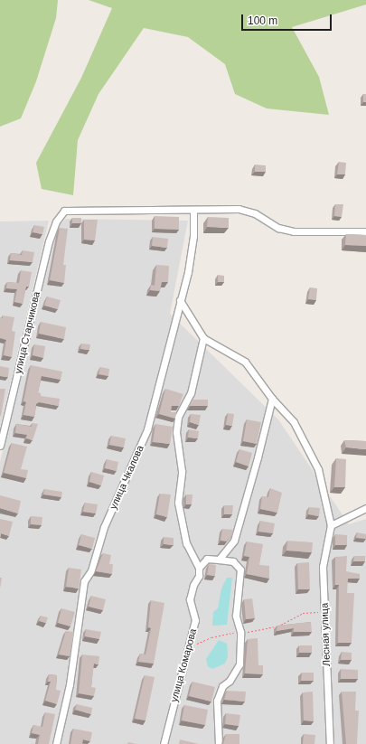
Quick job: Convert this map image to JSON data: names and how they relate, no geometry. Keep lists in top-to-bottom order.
{
  "streets": {
    "street": [
      "улица Старчикова",
      "улица Чкалова",
      "Лесная улица",
      "улица Комарова"
    ]
  },
  "crossings": [
    ["улица Старчикова", "улица Чкалова"]
  ],
  "scale_bar": "100 m"
}
